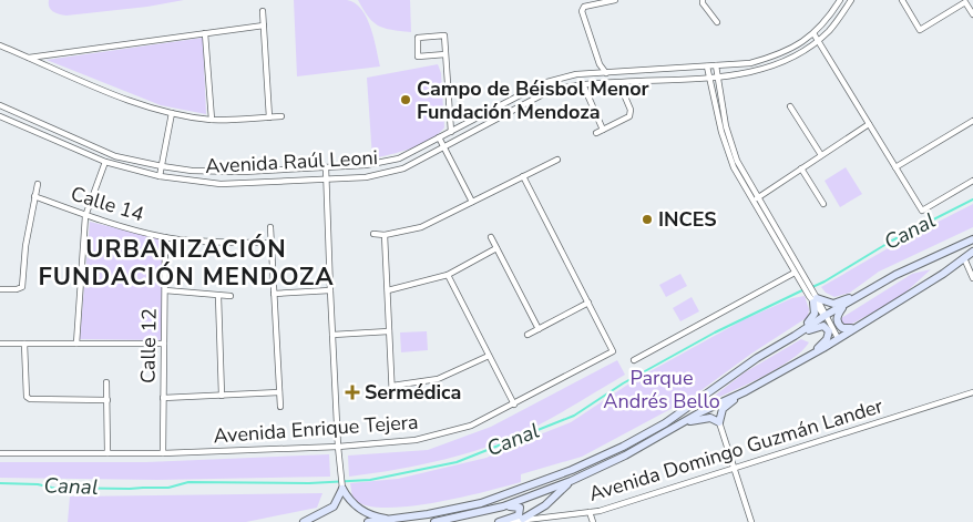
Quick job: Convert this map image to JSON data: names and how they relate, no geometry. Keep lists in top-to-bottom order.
{
  "streets": {
    "street": [
      "Avenida Raúl Leoni",
      "Calle 14",
      "Calle 12",
      "Avenida Enrique Tejera",
      "Avenida Domingo Guzmán Lander"
    ]
  },
  "crossings": [
    ["Calle 14", "Calle 12"],
    ["Calle 12", "Avenida Enrique Tejera"]
  ],
  "districts": ["URBANIZACIÓN FUNDACIÓN MENDOZA"],
  "water": ["Canal"],
  "parks": ["Parque Andrés Bello"],
  "places": {
    "other": ["Campo de Béisbol Menor Fundación Mendoza", "INCES"],
    "health": ["Sermédica"]
  }
}
